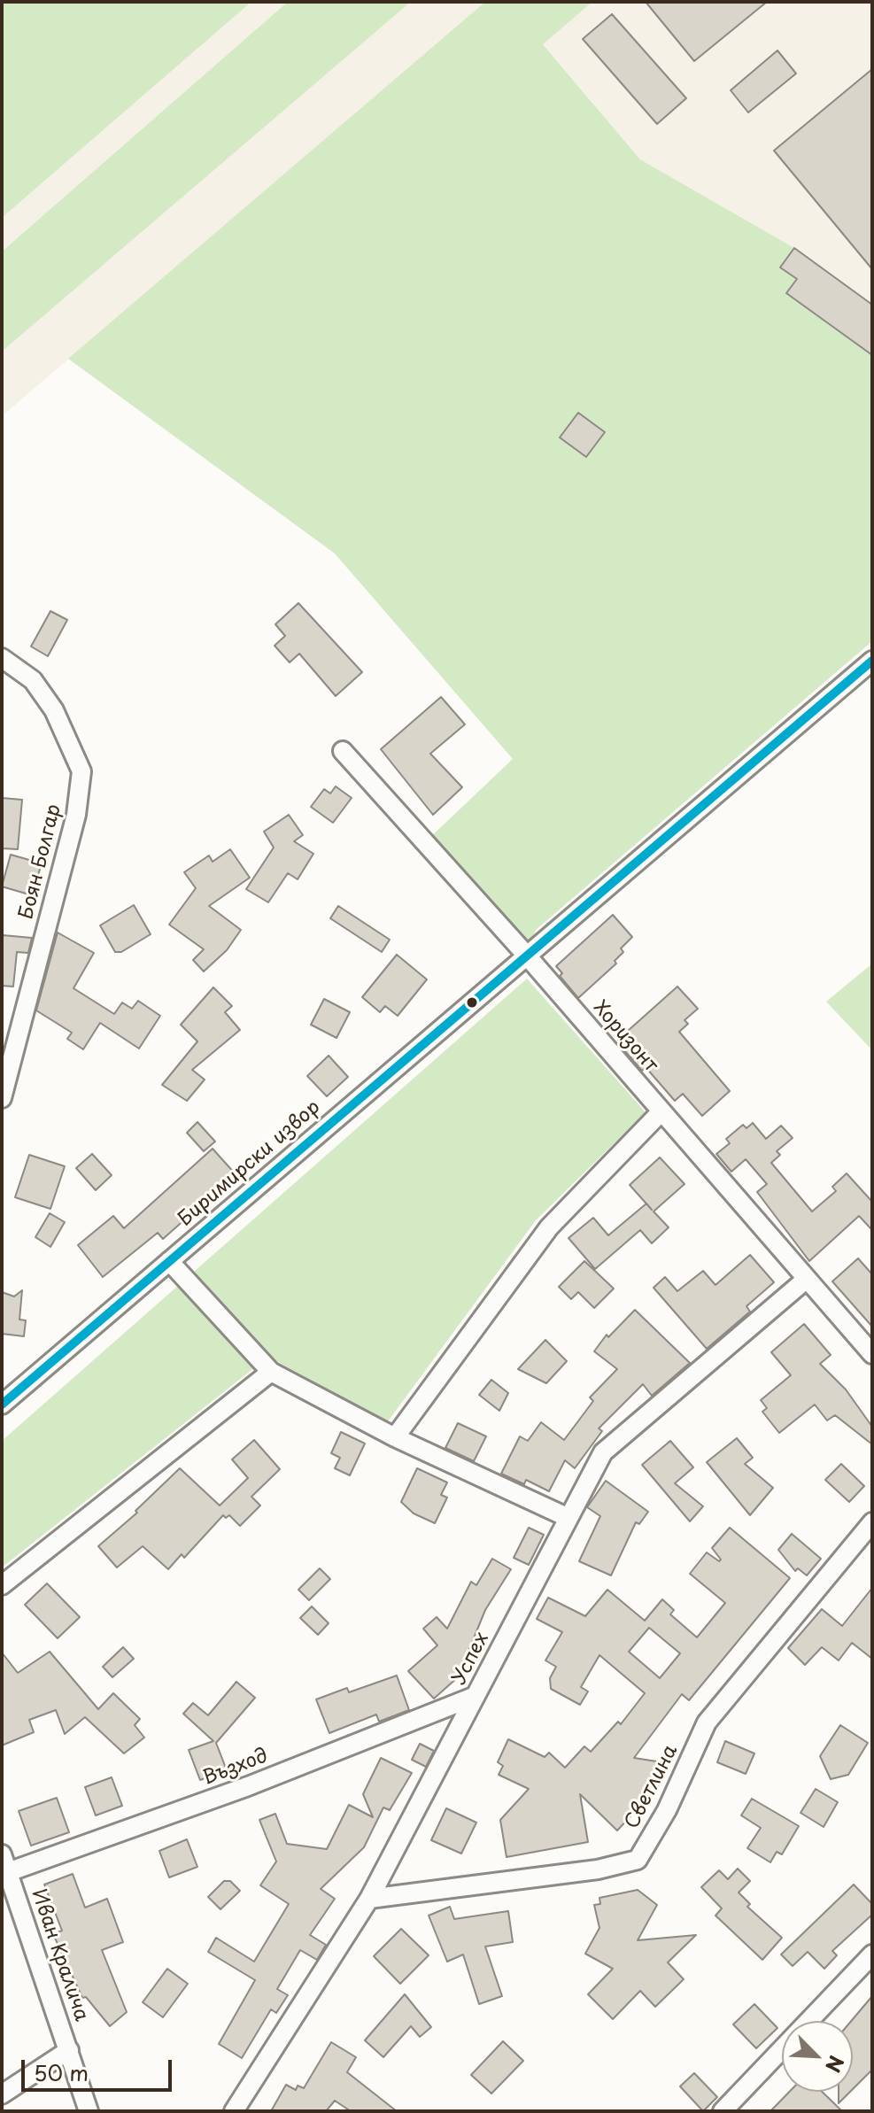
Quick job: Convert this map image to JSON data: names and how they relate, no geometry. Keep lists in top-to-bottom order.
{
  "streets": {
    "street": [
      "Боян Болгар",
      "Хоризонт",
      "Биримирски извор",
      "Успех",
      "Възход",
      "Светлина",
      "Иван Кралича"
    ]
  },
  "crossings": [
    ["Хоризонт", "Биримирски извор"],
    ["Хоризонт", "Успех"],
    ["Успех", "Възход"],
    ["Успех", "Светлина"],
    ["Възход", "Иван Кралича"]
  ],
  "scale_bar": "50 m",
  "north": "bottom right"
}
